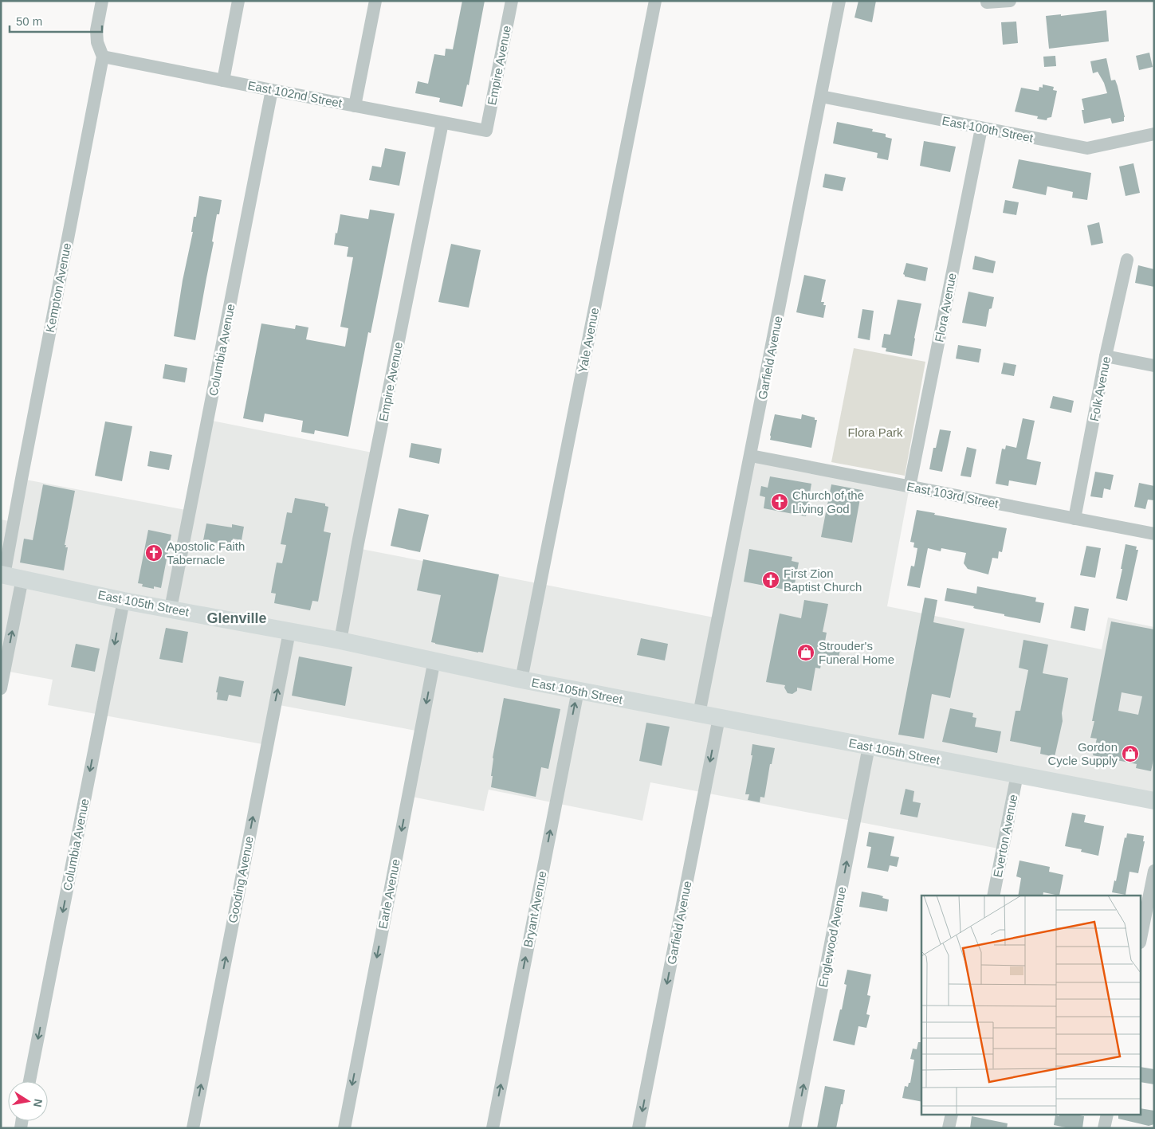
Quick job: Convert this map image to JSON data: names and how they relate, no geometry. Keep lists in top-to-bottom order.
{
  "streets": {
    "main road": ["East 105th Street"],
    "street": [
      "Empire Avenue",
      "East 102nd Street",
      "East 100th Street",
      "Kempton Avenue",
      "Flora Avenue",
      "Yale Avenue",
      "Columbia Avenue",
      "Garfield Avenue",
      "Folk Avenue",
      "East 103rd Street",
      "Everton Avenue",
      "Gooding Avenue",
      "Earle Avenue",
      "Bryant Avenue",
      "Englewood Avenue"
    ]
  },
  "crossings": [
    ["Empire Avenue", "East 102nd Street"],
    ["Empire Avenue", "East 105th Street"],
    ["East 102nd Street", "Kempton Avenue"],
    ["East 102nd Street", "Columbia Avenue"],
    ["East 100th Street", "Flora Avenue"],
    ["East 100th Street", "Garfield Avenue"],
    ["Kempton Avenue", "East 105th Street"],
    ["Flora Avenue", "East 103rd Street"],
    ["Yale Avenue", "East 105th Street"],
    ["Columbia Avenue", "East 105th Street"],
    ["Garfield Avenue", "East 103rd Street"],
    ["Garfield Avenue", "East 105th Street"],
    ["Folk Avenue", "East 103rd Street"],
    ["East 105th Street", "Everton Avenue"],
    ["East 105th Street", "Gooding Avenue"],
    ["East 105th Street", "Earle Avenue"],
    ["East 105th Street", "Bryant Avenue"],
    ["East 105th Street", "Englewood Avenue"]
  ],
  "one_way": [
    "Columbia Avenue",
    "Garfield Avenue",
    "Gooding Avenue",
    "Earle Avenue",
    "Bryant Avenue",
    "Englewood Avenue"
  ],
  "districts": ["Glenville"],
  "parks": ["Flora Park"],
  "places": {
    "church": ["Church of the Living God", "Apostolic Faith Tabernacle", "First Zion Baptist Church"],
    "shop": ["Strouder's Funeral Home", "Gordon Cycle Supply"]
  },
  "scale_bar": "50 m",
  "north": "right"
}
